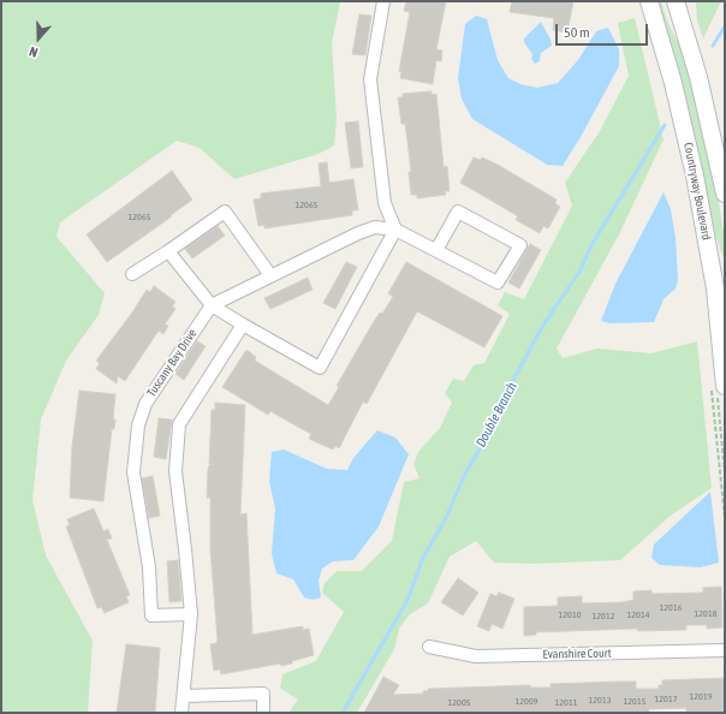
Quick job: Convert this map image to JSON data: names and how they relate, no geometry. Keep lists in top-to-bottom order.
{
  "streets": {
    "street": ["Countryway Boulevard", "Tuscany Bay Drive", "Evanshire Court"]
  },
  "water": ["Double Branch"],
  "house_numbers": [
    "12065",
    "12065",
    "12016",
    "12018",
    "12010",
    "12014",
    "12012",
    "12019",
    "12017",
    "12013",
    "12009",
    "12015",
    "12005",
    "12011"
  ],
  "scale_bar": "50 m",
  "north": "bottom"
}
